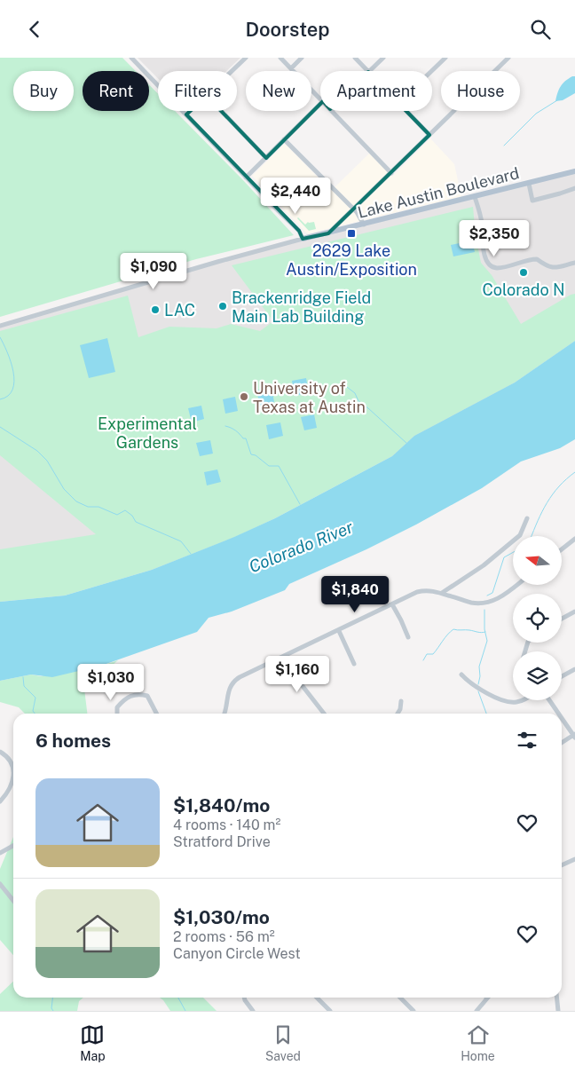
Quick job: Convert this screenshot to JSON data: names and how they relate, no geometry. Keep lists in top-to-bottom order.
{
  "streets": {
    "main road": ["Lake Austin Boulevard"]
  },
  "water": ["Colorado River"],
  "parks": ["Experimental Gardens"],
  "places": {
    "transit": ["2629 Lake Austin/Exposition"],
    "other": [
      "Colorado N",
      "Brackenridge Field Main Lab Building",
      "LAC",
      "University of Texas at Austin"
    ]
  },
  "north": "left",
  "page": {
    "header": "Doorstep",
    "chip": [
      "Buy",
      "Rent",
      "Filters",
      "New",
      "Apartment",
      "House"
    ],
    "price": [
      "$2,440",
      "$2,350",
      "$1,090",
      "$1,840",
      "$1,160",
      "$1,030"
    ],
    "heading": "6 homes",
    "list": [
      {
        "name": "$1,840/mo",
        "note": "4 rooms · 140 m² · Stratford Drive"
      },
      {
        "name": "$1,030/mo",
        "note": "2 rooms · 56 m² · Canyon Circle West"
      }
    ],
    "tabs": ["Map", "Saved", "Home"]
  }
}
